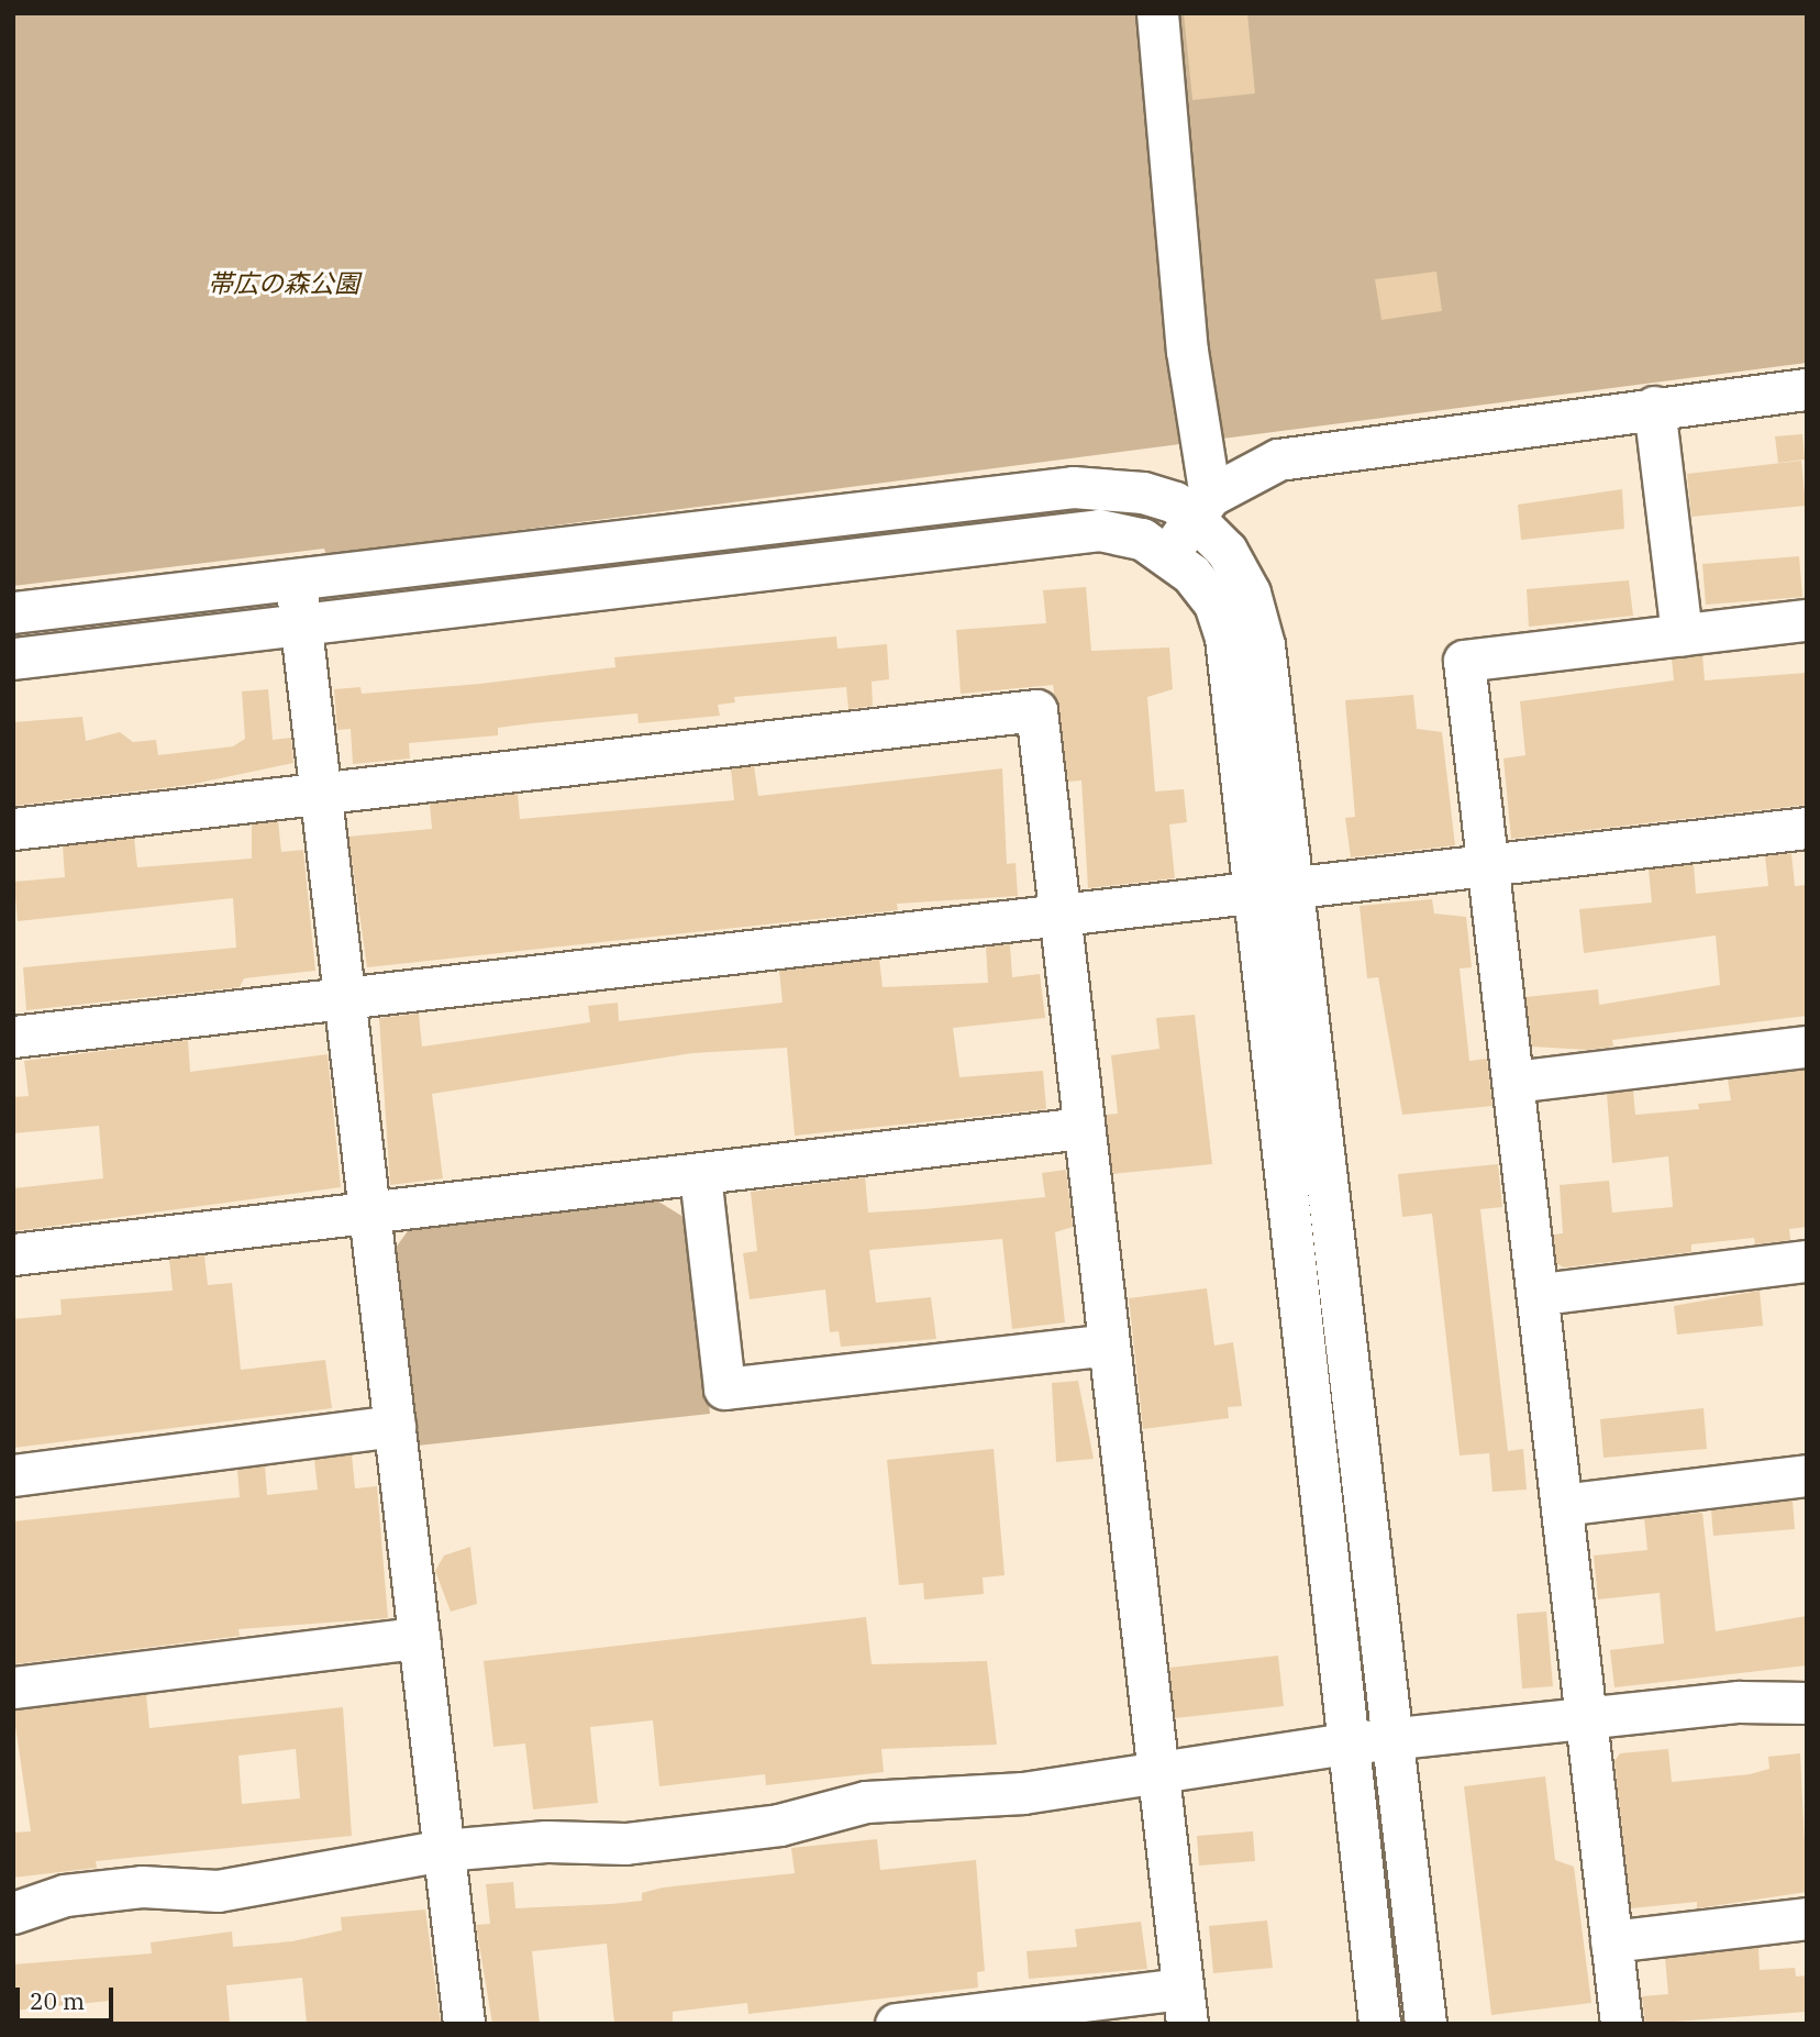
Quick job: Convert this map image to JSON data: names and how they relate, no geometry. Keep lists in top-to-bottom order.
{
  "parks": ["帯広の森公園"],
  "scale_bar": "20 m"
}
